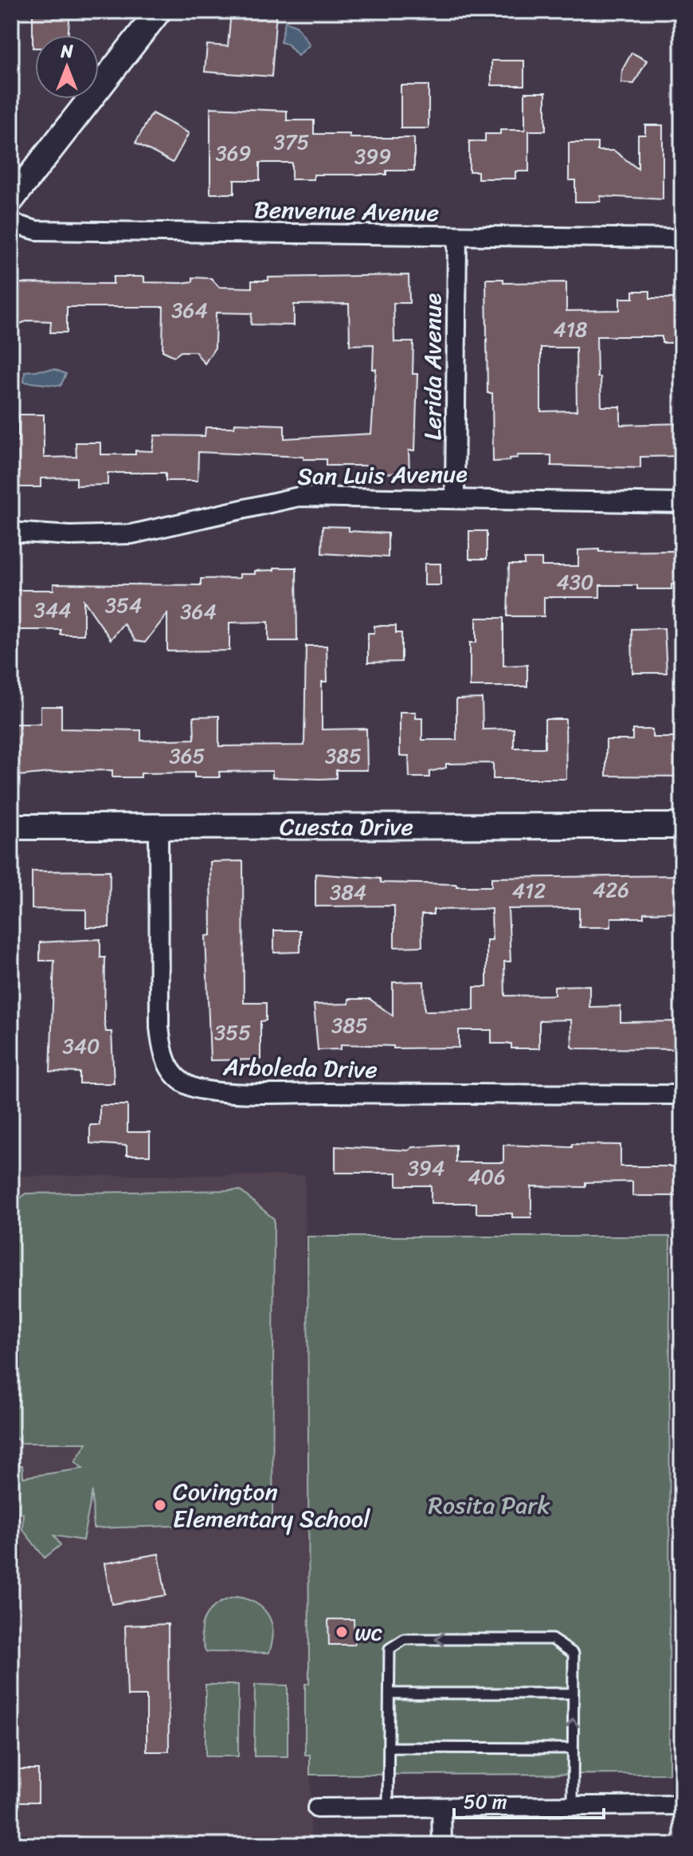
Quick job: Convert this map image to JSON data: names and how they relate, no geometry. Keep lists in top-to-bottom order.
{
  "streets": {
    "street": [
      "Benvenue Avenue",
      "Lerida Avenue",
      "San Luis Avenue",
      "Cuesta Drive",
      "Arboleda Drive"
    ]
  },
  "crossings": [
    ["Benvenue Avenue", "Lerida Avenue"],
    ["Lerida Avenue", "San Luis Avenue"],
    ["Cuesta Drive", "Arboleda Drive"]
  ],
  "parks": ["Rosita Park"],
  "places": ["Covington Elementary School", "wc"],
  "house_numbers": [
    "375",
    "369",
    "399",
    "364",
    "418",
    "430",
    "354",
    "344",
    "364",
    "365",
    "385",
    "426",
    "412",
    "384",
    "385",
    "355",
    "340",
    "394",
    "406"
  ],
  "scale_bar": "50 m",
  "north": "top"
}
